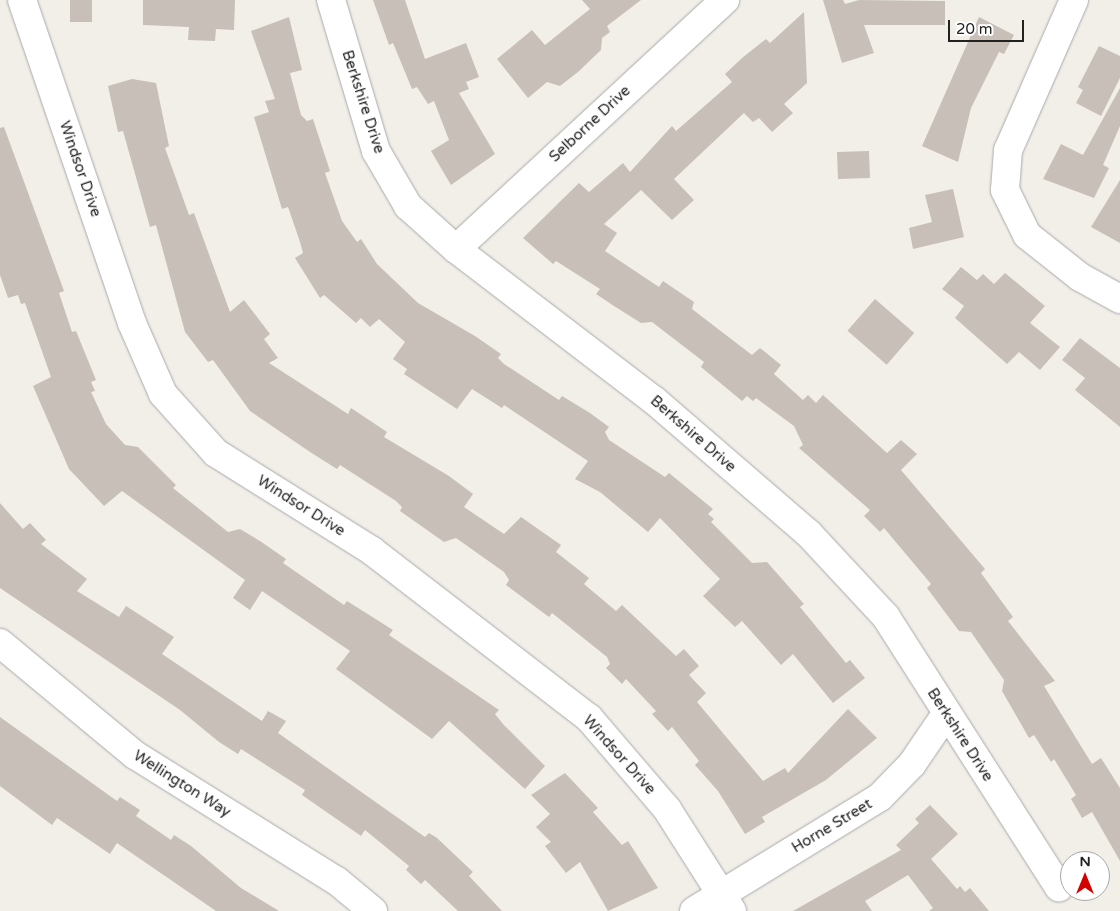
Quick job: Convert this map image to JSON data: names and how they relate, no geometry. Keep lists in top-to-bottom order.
{
  "streets": {
    "street": [
      "Berkshire Drive",
      "Selborne Drive",
      "Windsor Drive",
      "Wellington Way",
      "Horne Street"
    ]
  },
  "crossings": [
    ["Berkshire Drive", "Selborne Drive"],
    ["Berkshire Drive", "Horne Street"],
    ["Windsor Drive", "Horne Street"]
  ],
  "scale_bar": "20 m",
  "north": "top"
}
